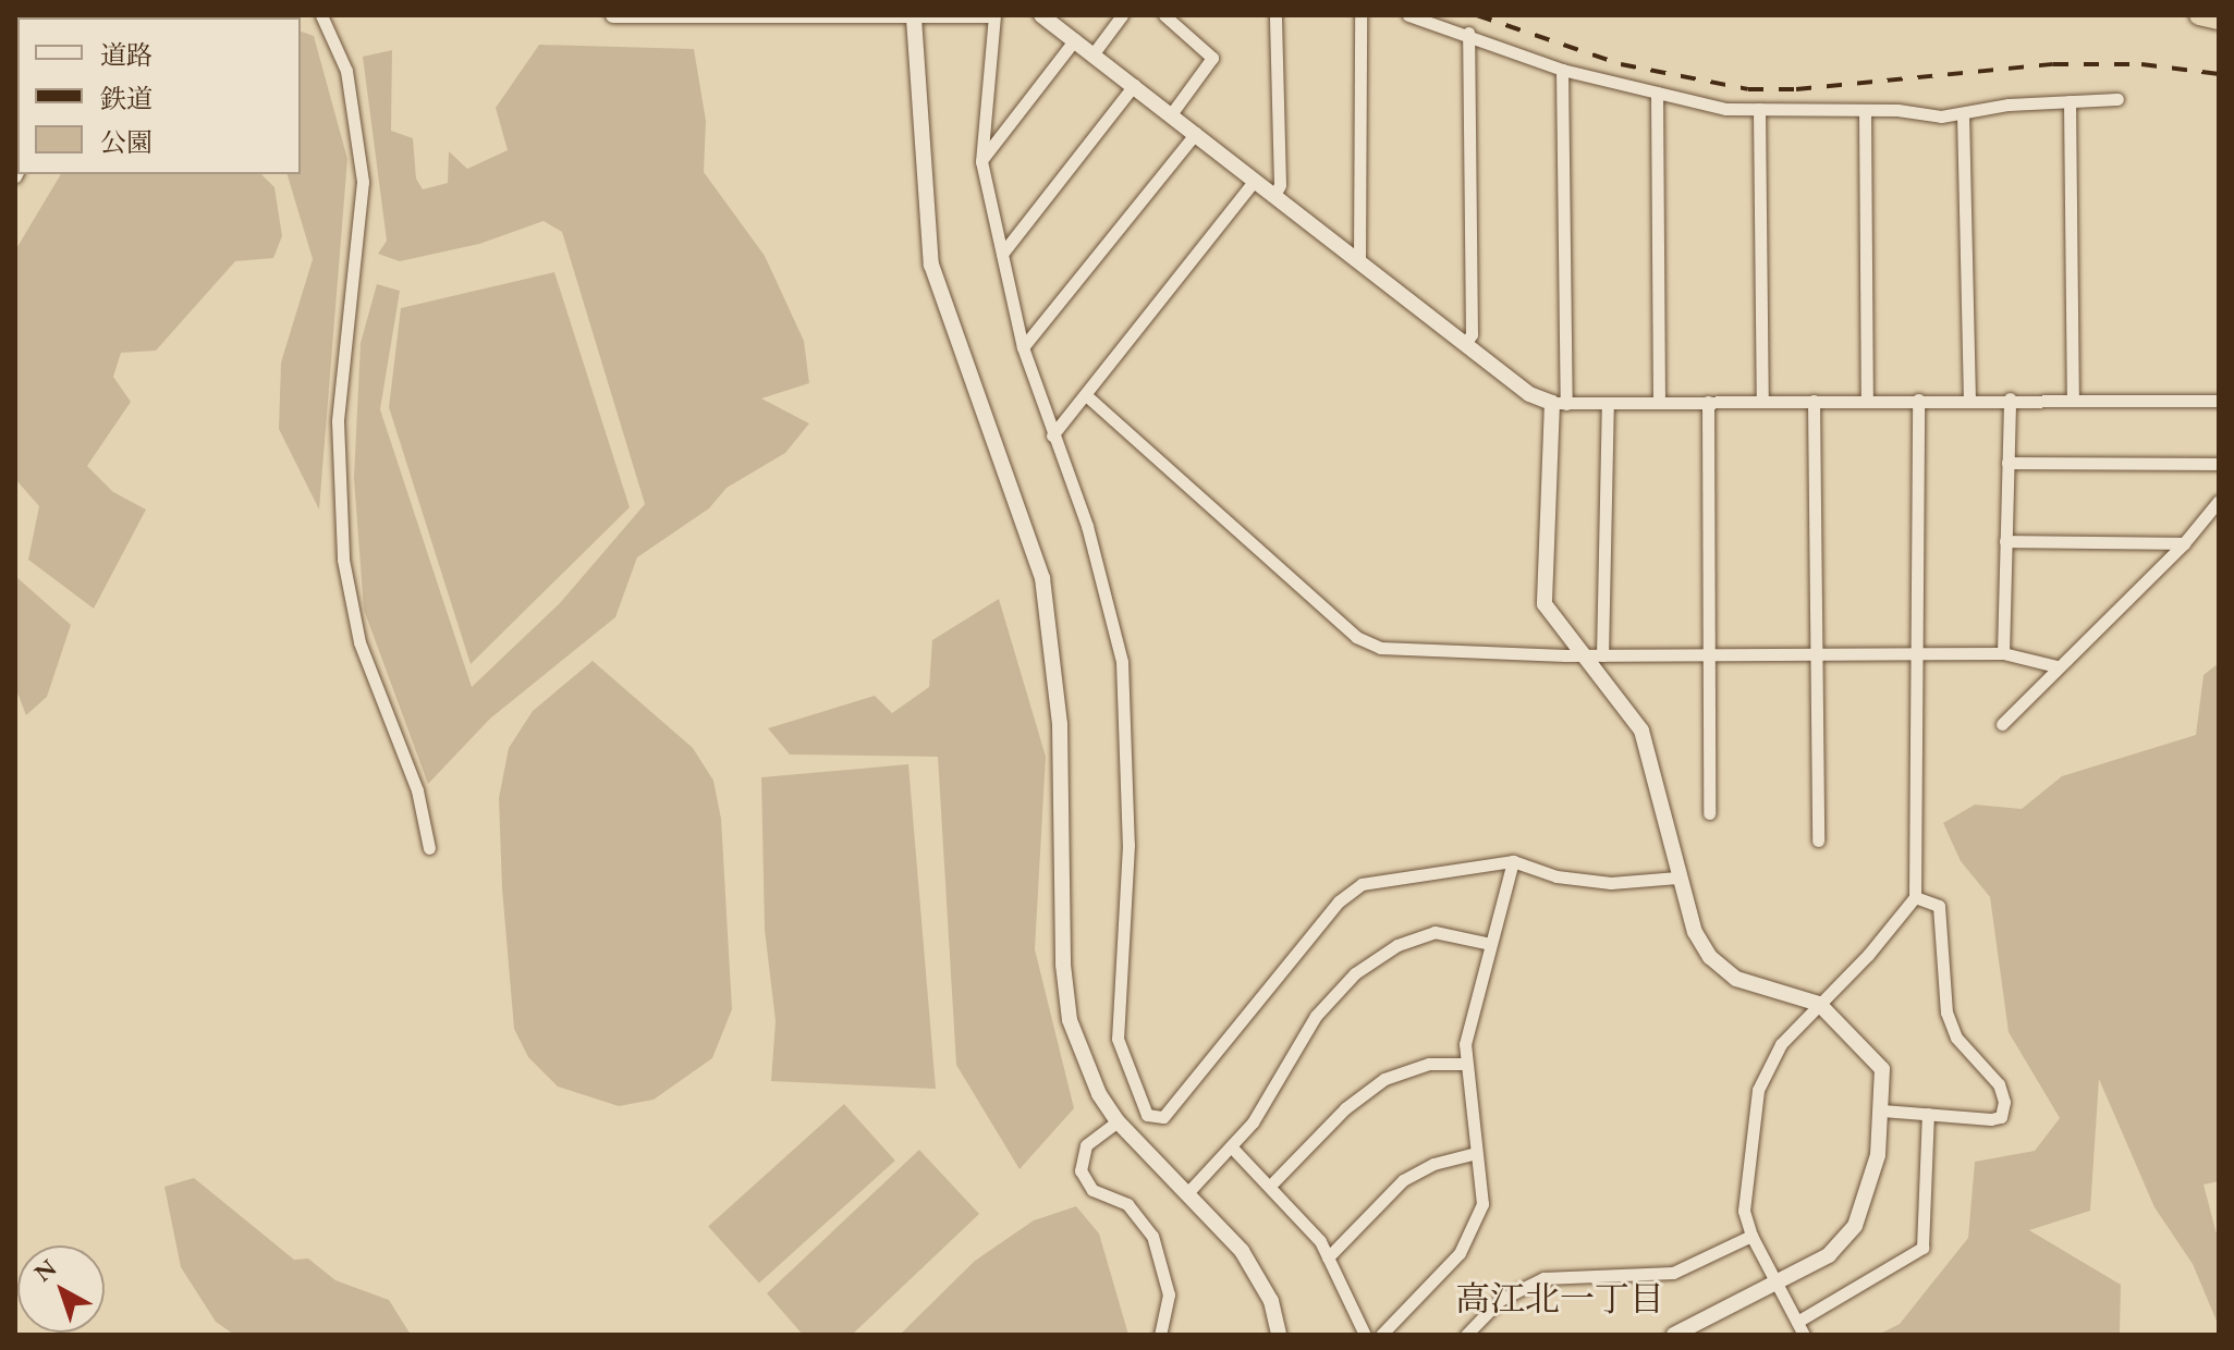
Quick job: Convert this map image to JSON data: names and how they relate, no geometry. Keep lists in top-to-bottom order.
{
  "districts": ["高江北一丁目"],
  "legend": ["道路", "鉄道", "公園"],
  "north": "top left"
}
